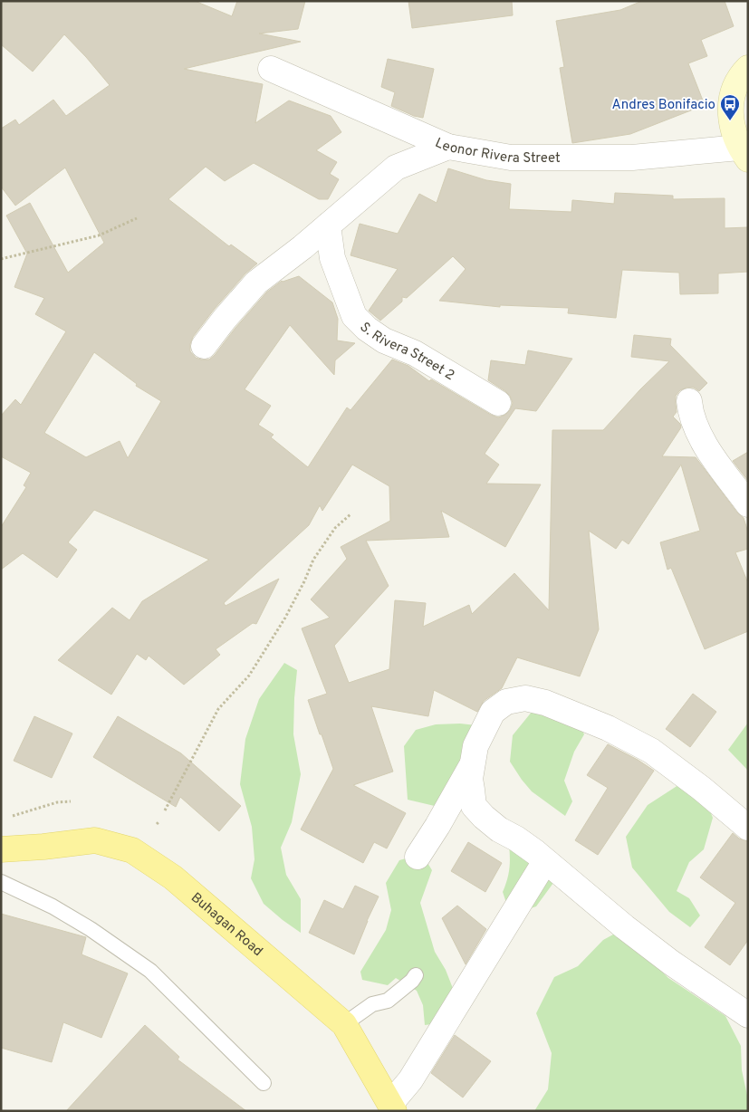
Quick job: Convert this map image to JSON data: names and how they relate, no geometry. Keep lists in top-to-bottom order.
{
  "streets": {
    "main road": ["Buhagan Road"],
    "street": ["Leonor Rivera Street", "S. Rivera Street 2"]
  },
  "places": {
    "bus stop": ["Andres Bonifacio"]
  }
}
